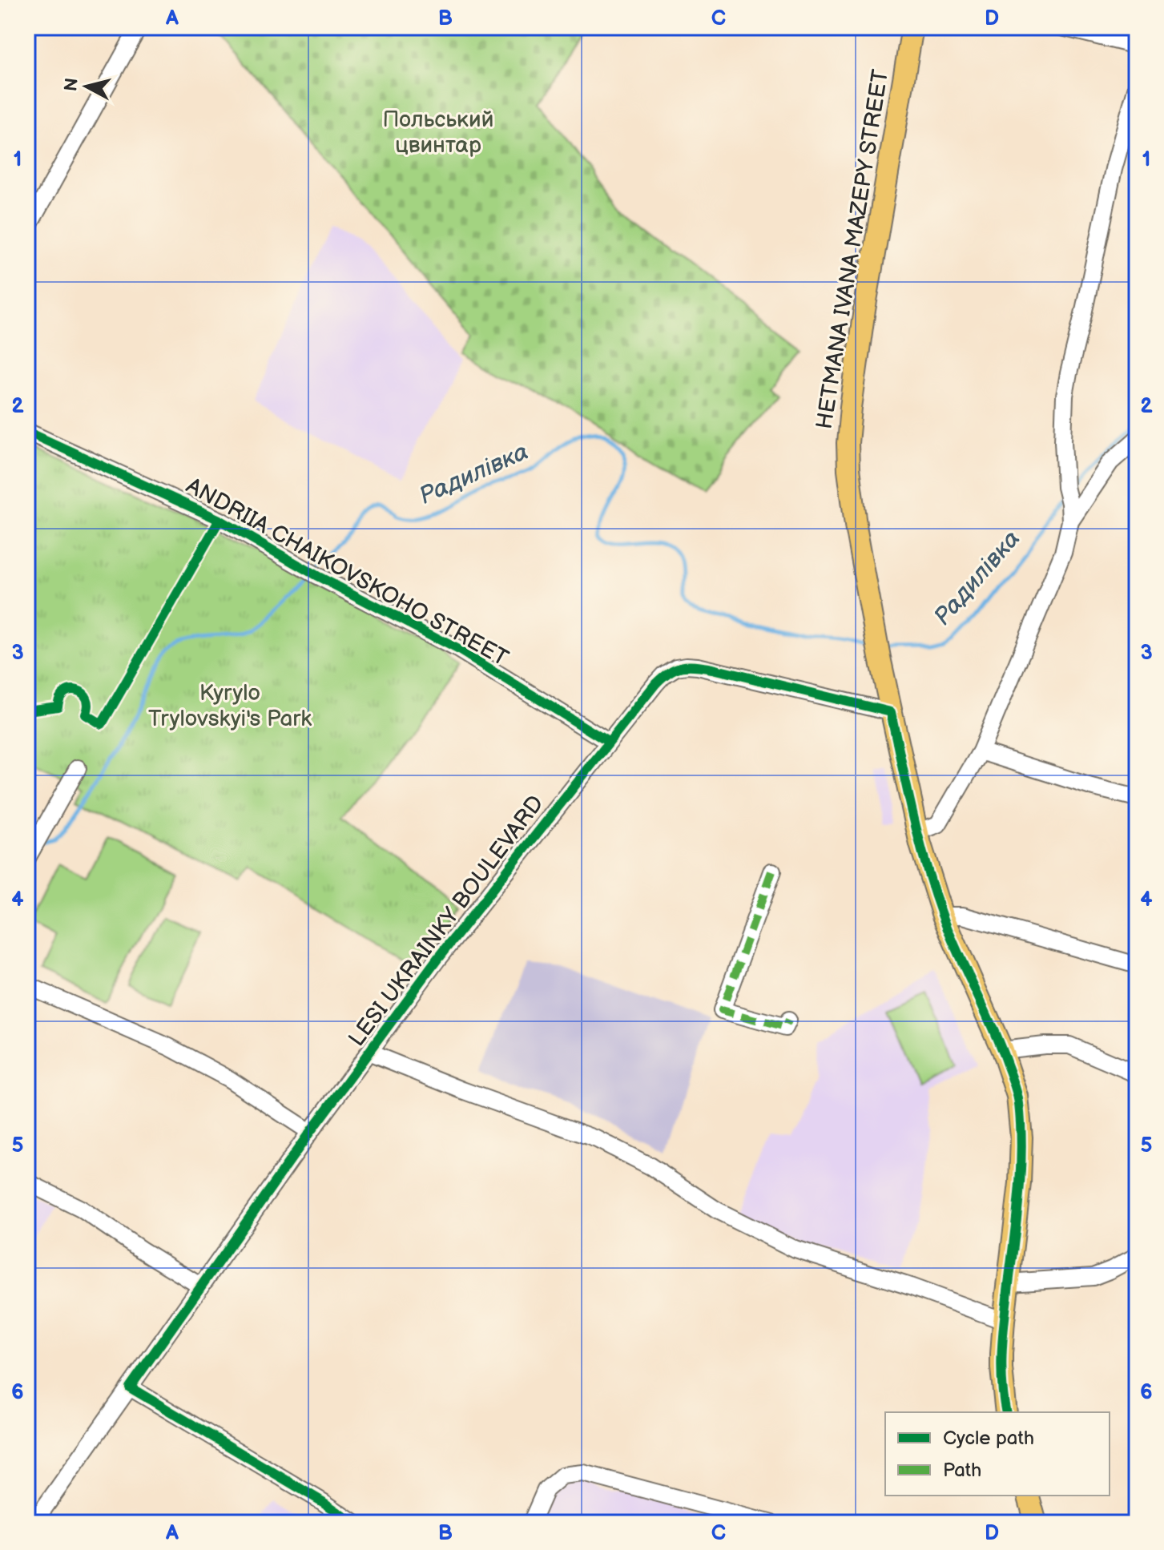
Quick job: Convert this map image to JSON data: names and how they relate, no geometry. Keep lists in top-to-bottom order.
{
  "streets": {
    "main road": ["HETMANA IVANA MAZEPY STREET"],
    "street": ["ANDRIIA CHAIKOVSKOHO STREET", "LESI UKRAINKY BOULEVARD"]
  },
  "crossings": [
    ["HETMANA IVANA MAZEPY STREET", "LESI UKRAINKY BOULEVARD"],
    ["ANDRIIA CHAIKOVSKOHO STREET", "LESI UKRAINKY BOULEVARD"]
  ],
  "water": ["Радилівка"],
  "parks": ["Польський цвинтар", "Kyrylo Trylovskyi's Park"],
  "legend": ["Cycle path", "Path"],
  "north": "left",
  "grid": {
    "columns": [
      "A",
      "B",
      "C",
      "D"
    ],
    "rows": [
      "1",
      "2",
      "3",
      "4",
      "5",
      "6"
    ]
  }
}
